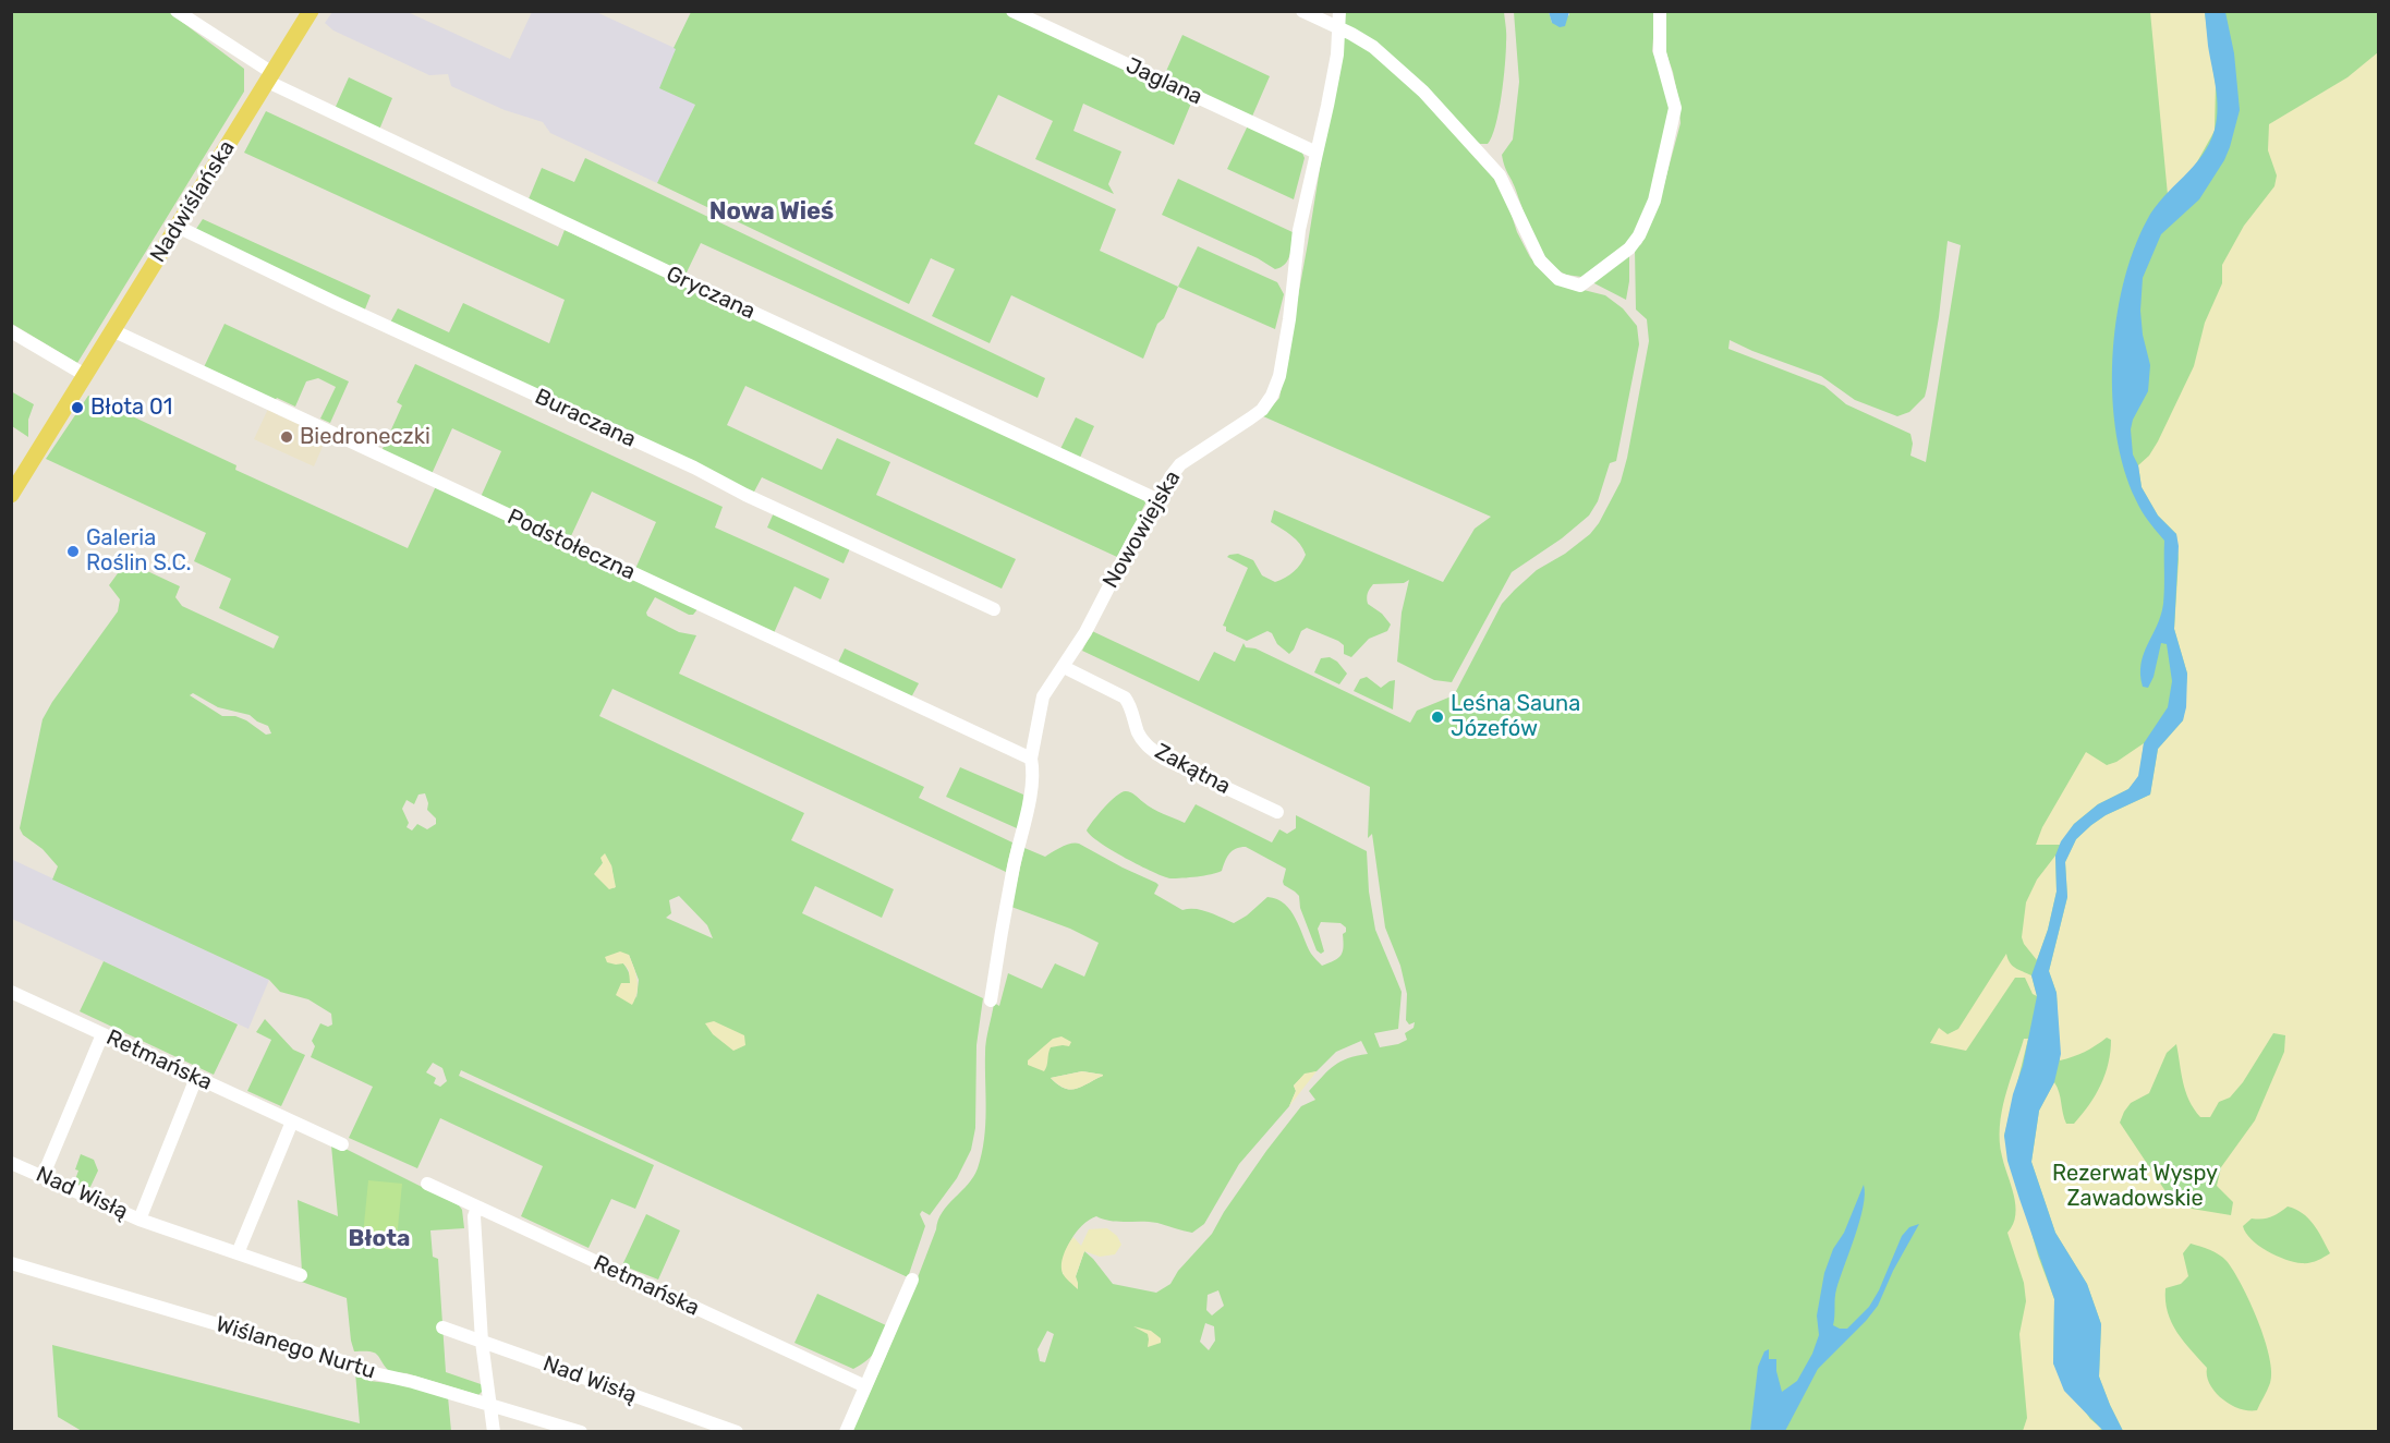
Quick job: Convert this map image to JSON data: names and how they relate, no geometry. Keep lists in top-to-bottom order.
{
  "streets": {
    "main road": ["Nadwiślańska"],
    "street": [
      "Jaglana",
      "Gryczana",
      "Buraczana",
      "Nowowiejska",
      "Podstołeczna",
      "Zakątna",
      "Retmańska",
      "Nad Wisłą",
      "Wiślanego Nurtu"
    ]
  },
  "crossings": [
    ["Jaglana", "Nowowiejska"],
    ["Nadwiślańska", "Gryczana"],
    ["Nadwiślańska", "Buraczana"],
    ["Nadwiślańska", "Podstołeczna"],
    ["Gryczana", "Nowowiejska"],
    ["Nowowiejska", "Podstołeczna"],
    ["Nowowiejska", "Zakątna"]
  ],
  "districts": ["Nowa Wieś", "Błota"],
  "parks": ["Rezerwat Wyspy Zawadowskie"],
  "places": [
    "Błota 01",
    "Biedroneczki",
    "Galeria Roślin S.C.",
    "Leśna Sauna Józefów"
  ]
}
